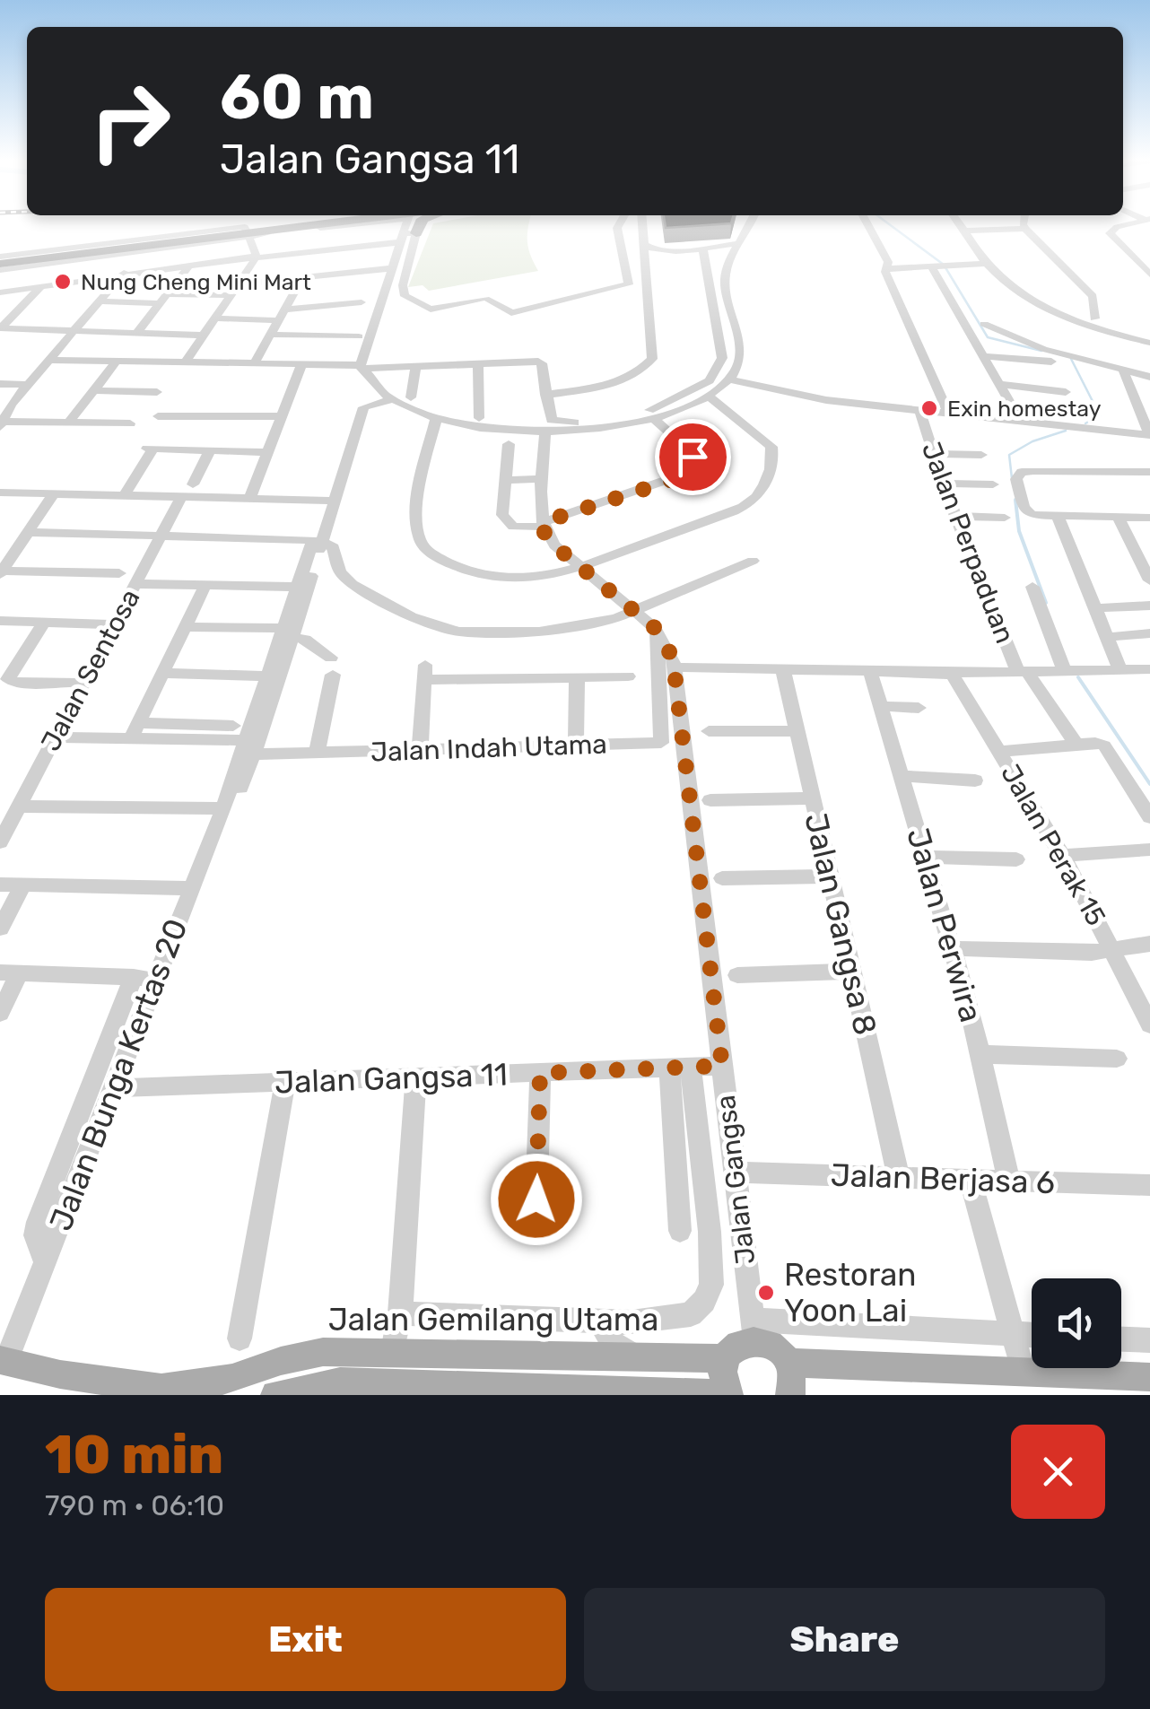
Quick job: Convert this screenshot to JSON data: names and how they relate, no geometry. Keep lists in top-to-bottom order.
{
  "streets": {
    "main road": ["Jalan Gemilang Utama"],
    "street": [
      "Jalan Perpaduan",
      "Jalan Sentosa",
      "Jalan Indah Utama",
      "Jalan Perak 15",
      "Jalan Gangsa 8",
      "Jalan Perwira",
      "Jalan Bunga Kertas 20",
      "Jalan Gangsa 11",
      "Jalan Berjasa 6",
      "Jalan Gangsa"
    ]
  },
  "crossings": [
    ["Jalan Indah Utama", "Jalan Bunga Kertas 20"],
    ["Jalan Indah Utama", "Jalan Gangsa"],
    ["Jalan Gangsa 8", "Jalan Berjasa 6"],
    ["Jalan Perwira", "Jalan Berjasa 6"],
    ["Jalan Bunga Kertas 20", "Jalan Gangsa 11"],
    ["Jalan Bunga Kertas 20", "Jalan Gemilang Utama"],
    ["Jalan Gangsa 11", "Jalan Gangsa"],
    ["Jalan Berjasa 6", "Jalan Gangsa"]
  ],
  "places": ["Nung Cheng Mini Mart", "Exin homestay", "Restoran Yoon Lai"],
  "page": {
    "turn": ["60 m", "Jalan Gangsa 11"],
    "heading": ["10 min", "790 m · 06:10"],
    "buttons": ["Exit", "Share"]
  }
}
